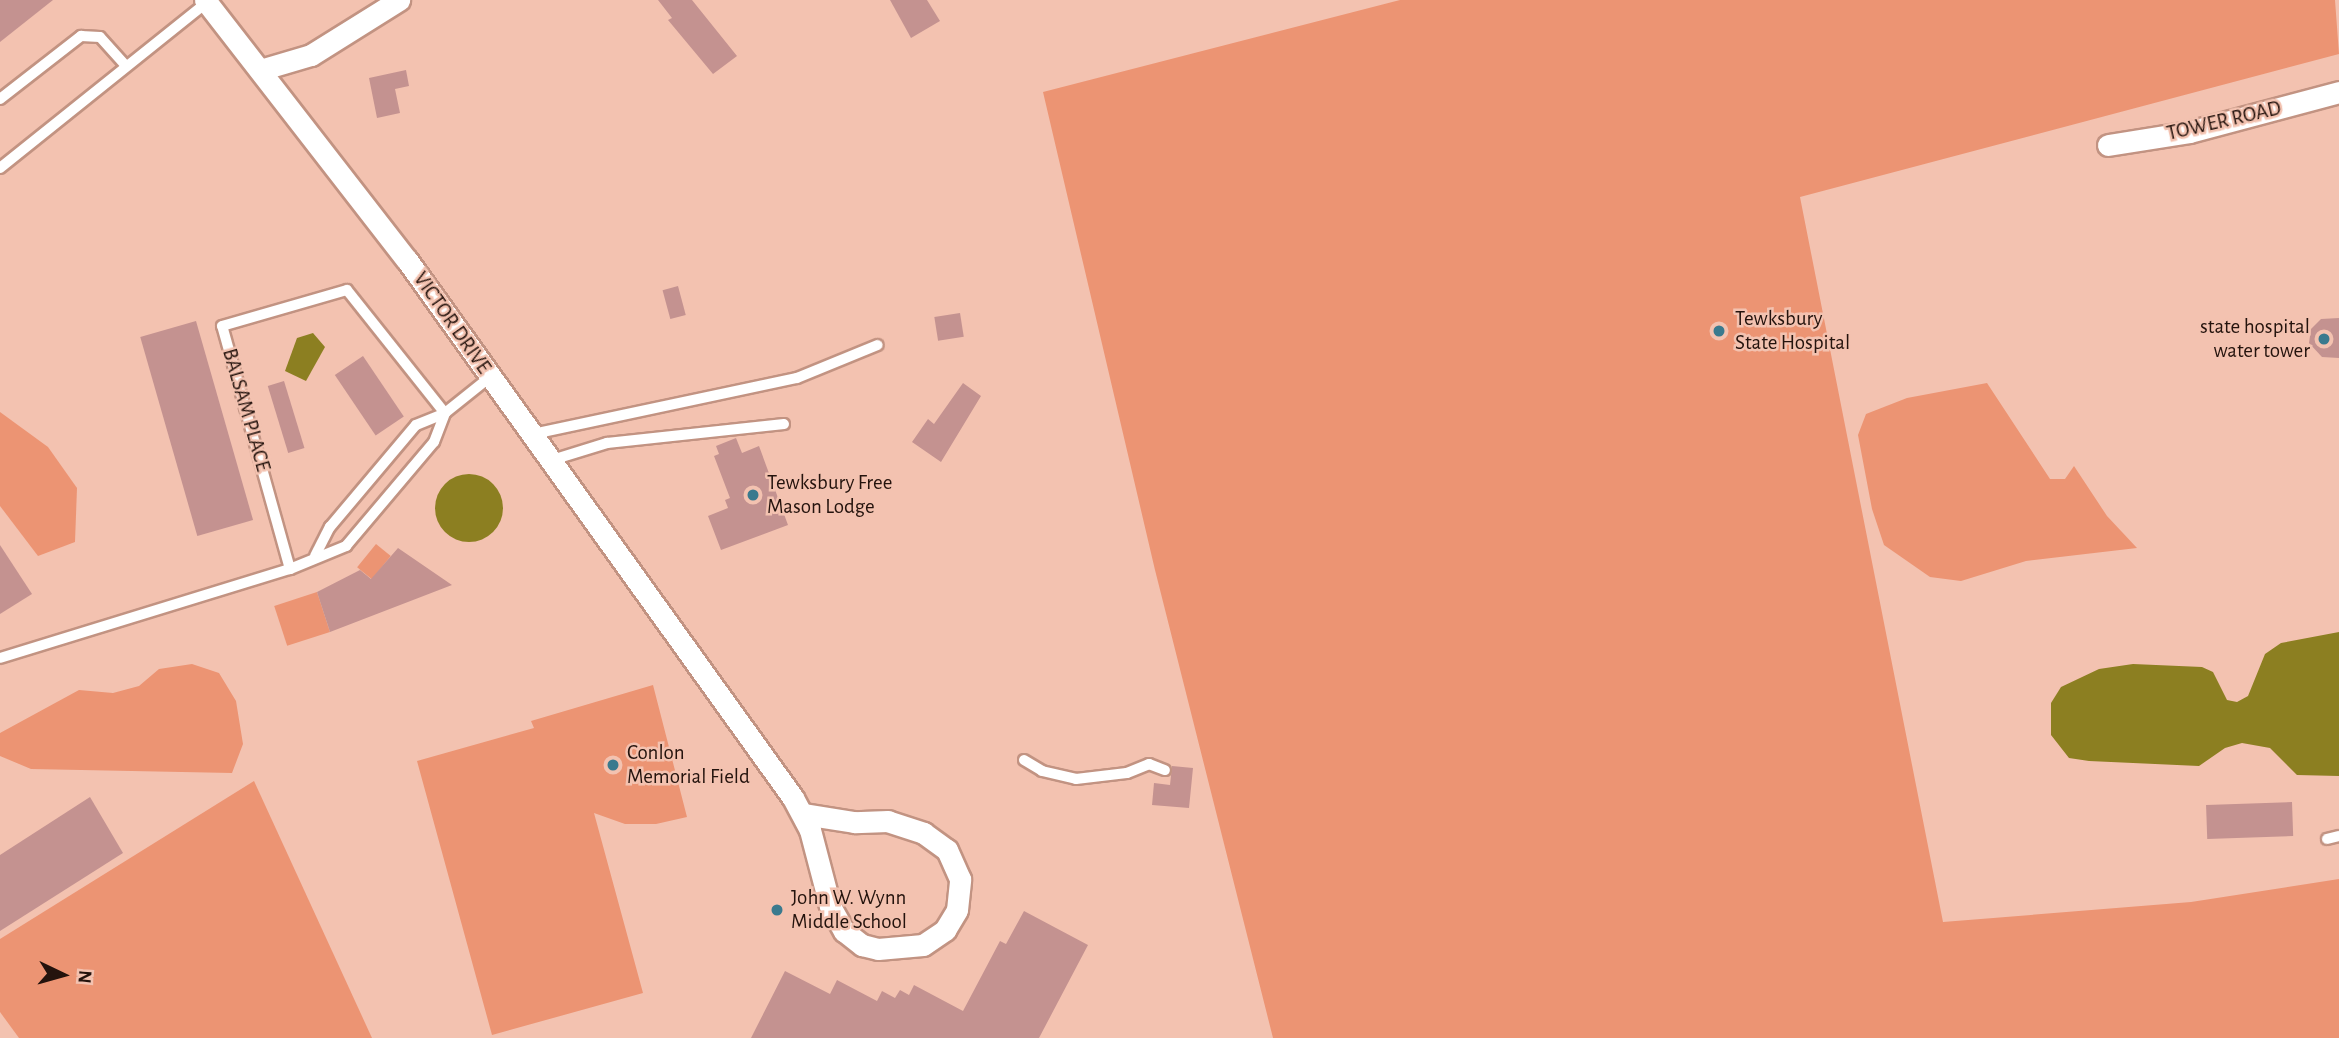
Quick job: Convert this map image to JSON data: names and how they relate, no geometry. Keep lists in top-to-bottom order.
{
  "streets": {
    "street": ["TOWER ROAD", "VICTOR DRIVE"],
    "lane": ["BALSAM PLACE"]
  },
  "places": [
    "Tewksbury State Hospital",
    "state hospital water tower",
    "Tewksbury Free Mason Lodge",
    "Conlon Memorial Field",
    "John W. Wynn Middle School"
  ],
  "north": "right"
}
